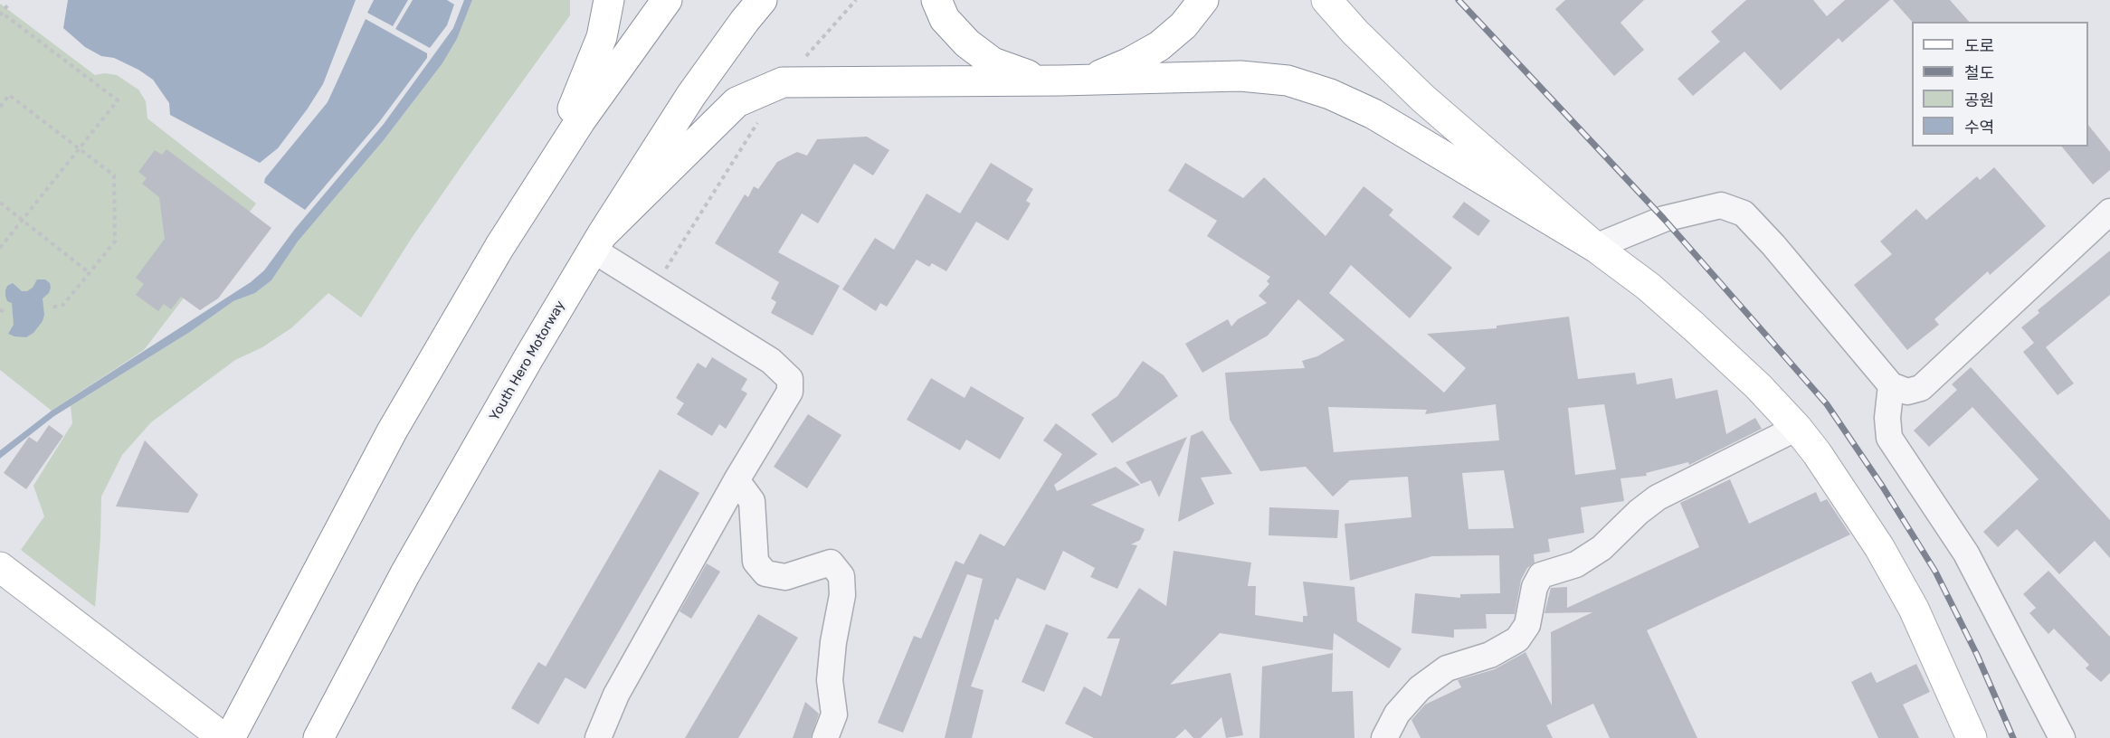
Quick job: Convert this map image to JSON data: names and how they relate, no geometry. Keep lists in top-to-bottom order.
{
  "streets": {
    "main road": ["Youth Hero Motorway"]
  },
  "legend": [
    "도로",
    "철도",
    "공원",
    "수역"
  ]
}
